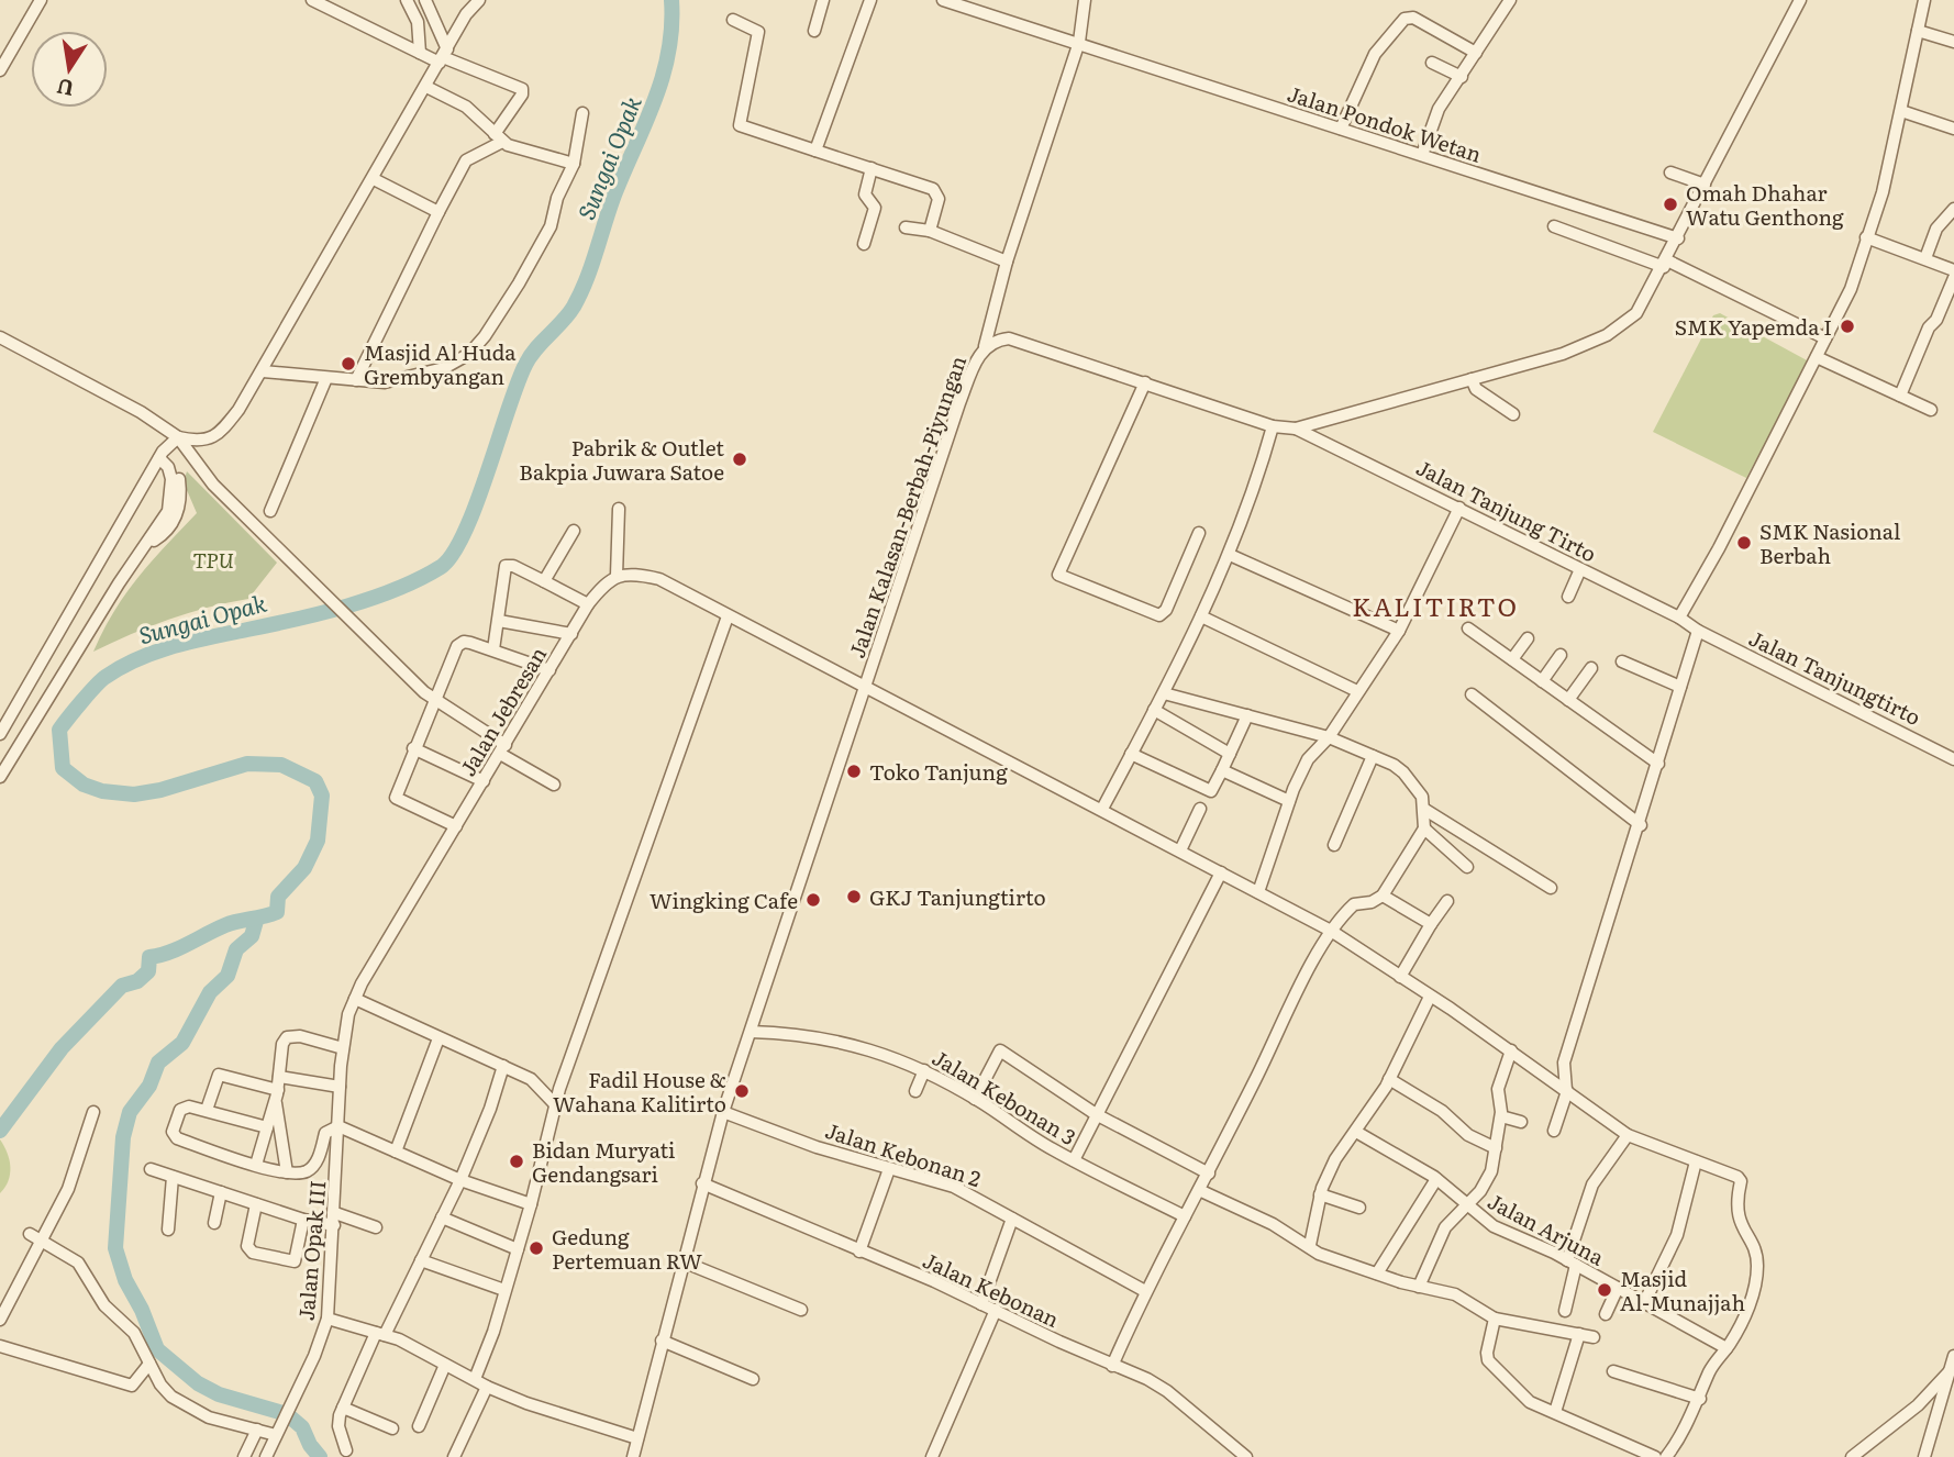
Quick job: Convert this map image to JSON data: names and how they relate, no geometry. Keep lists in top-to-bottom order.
{
  "streets": {
    "street": [
      "Jalan Pondok Wetan",
      "Jalan Kalasan-Berbah-Piyungan",
      "Jalan Tanjung Tirto",
      "Jalan Tanjungtirto",
      "Jalan Jebresan",
      "Jalan Kebonan 3",
      "Jalan Kebonan 2",
      "Jalan Arjuna",
      "Jalan Opak III",
      "Jalan Kebonan"
    ]
  },
  "crossings": [
    ["Jalan Pondok Wetan", "Jalan Kalasan-Berbah-Piyungan"],
    ["Jalan Kalasan-Berbah-Piyungan", "Jalan Tanjung Tirto"],
    ["Jalan Kalasan-Berbah-Piyungan", "Jalan Kebonan 3"],
    ["Jalan Kalasan-Berbah-Piyungan", "Jalan Kebonan 2"],
    ["Jalan Kalasan-Berbah-Piyungan", "Jalan Kebonan"],
    ["Jalan Tanjung Tirto", "Jalan Tanjungtirto"],
    ["Jalan Jebresan", "Jalan Opak III"]
  ],
  "districts": ["KALITIRTO"],
  "water": ["Sungai Opak"],
  "parks": ["TPU"],
  "places": [
    "Omah Dhahar Watu Genthong",
    "SMK Yapemda I",
    "Masjid Al Huda Grembyangan",
    "Pabrik & Outlet Bakpia Juwara Satoe",
    "SMK Nasional Berbah",
    "Toko Tanjung",
    "GKJ Tanjungtirto",
    "Wingking Cafe",
    "Fadil House & Wahana Kalitirto",
    "Bidan Muryati Gendangsari",
    "Gedung Pertemuan RW",
    "Masjid Al-Munajjah"
  ],
  "north": "bottom"
}
